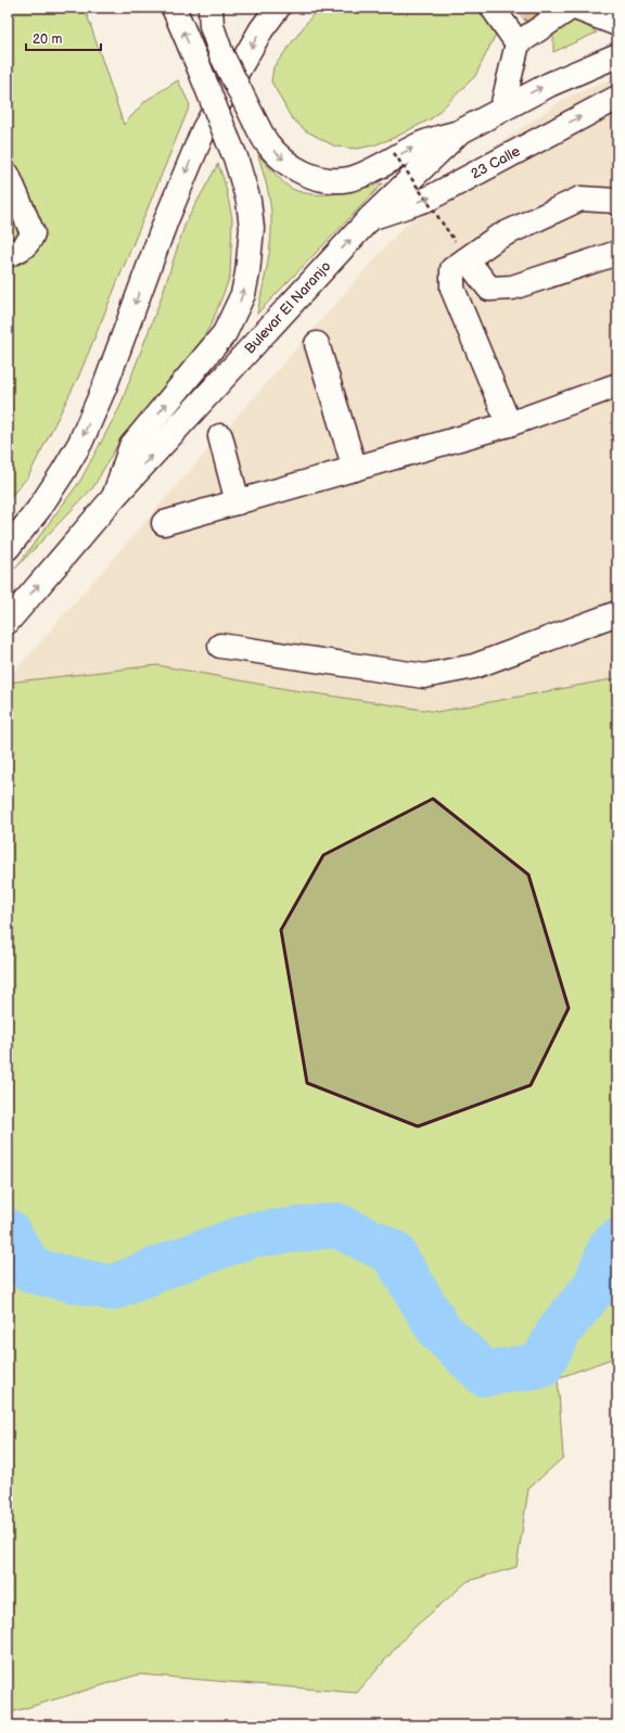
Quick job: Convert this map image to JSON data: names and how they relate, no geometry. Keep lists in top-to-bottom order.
{
  "streets": {
    "main road": ["23 Calle", "Bulevar El Naranjo"]
  },
  "crossings": [
    ["23 Calle", "Bulevar El Naranjo"]
  ],
  "scale_bar": "20 m"
}
